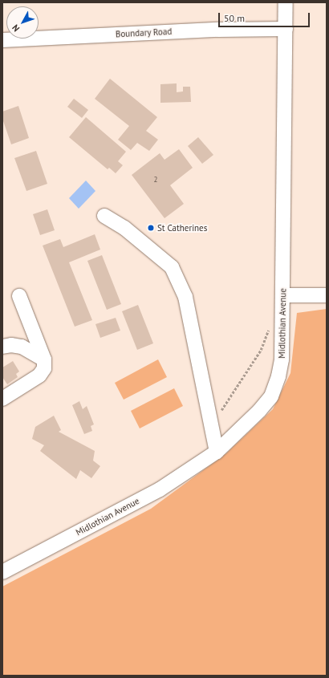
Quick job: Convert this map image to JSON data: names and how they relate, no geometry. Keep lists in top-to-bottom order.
{
  "streets": {
    "street": ["Boundary Road", "Midlothian Avenue"]
  },
  "crossings": [
    ["Boundary Road", "Midlothian Avenue"]
  ],
  "places": ["St Catherines"],
  "house_numbers": ["2"],
  "scale_bar": "50 m",
  "north": "bottom left"
}
